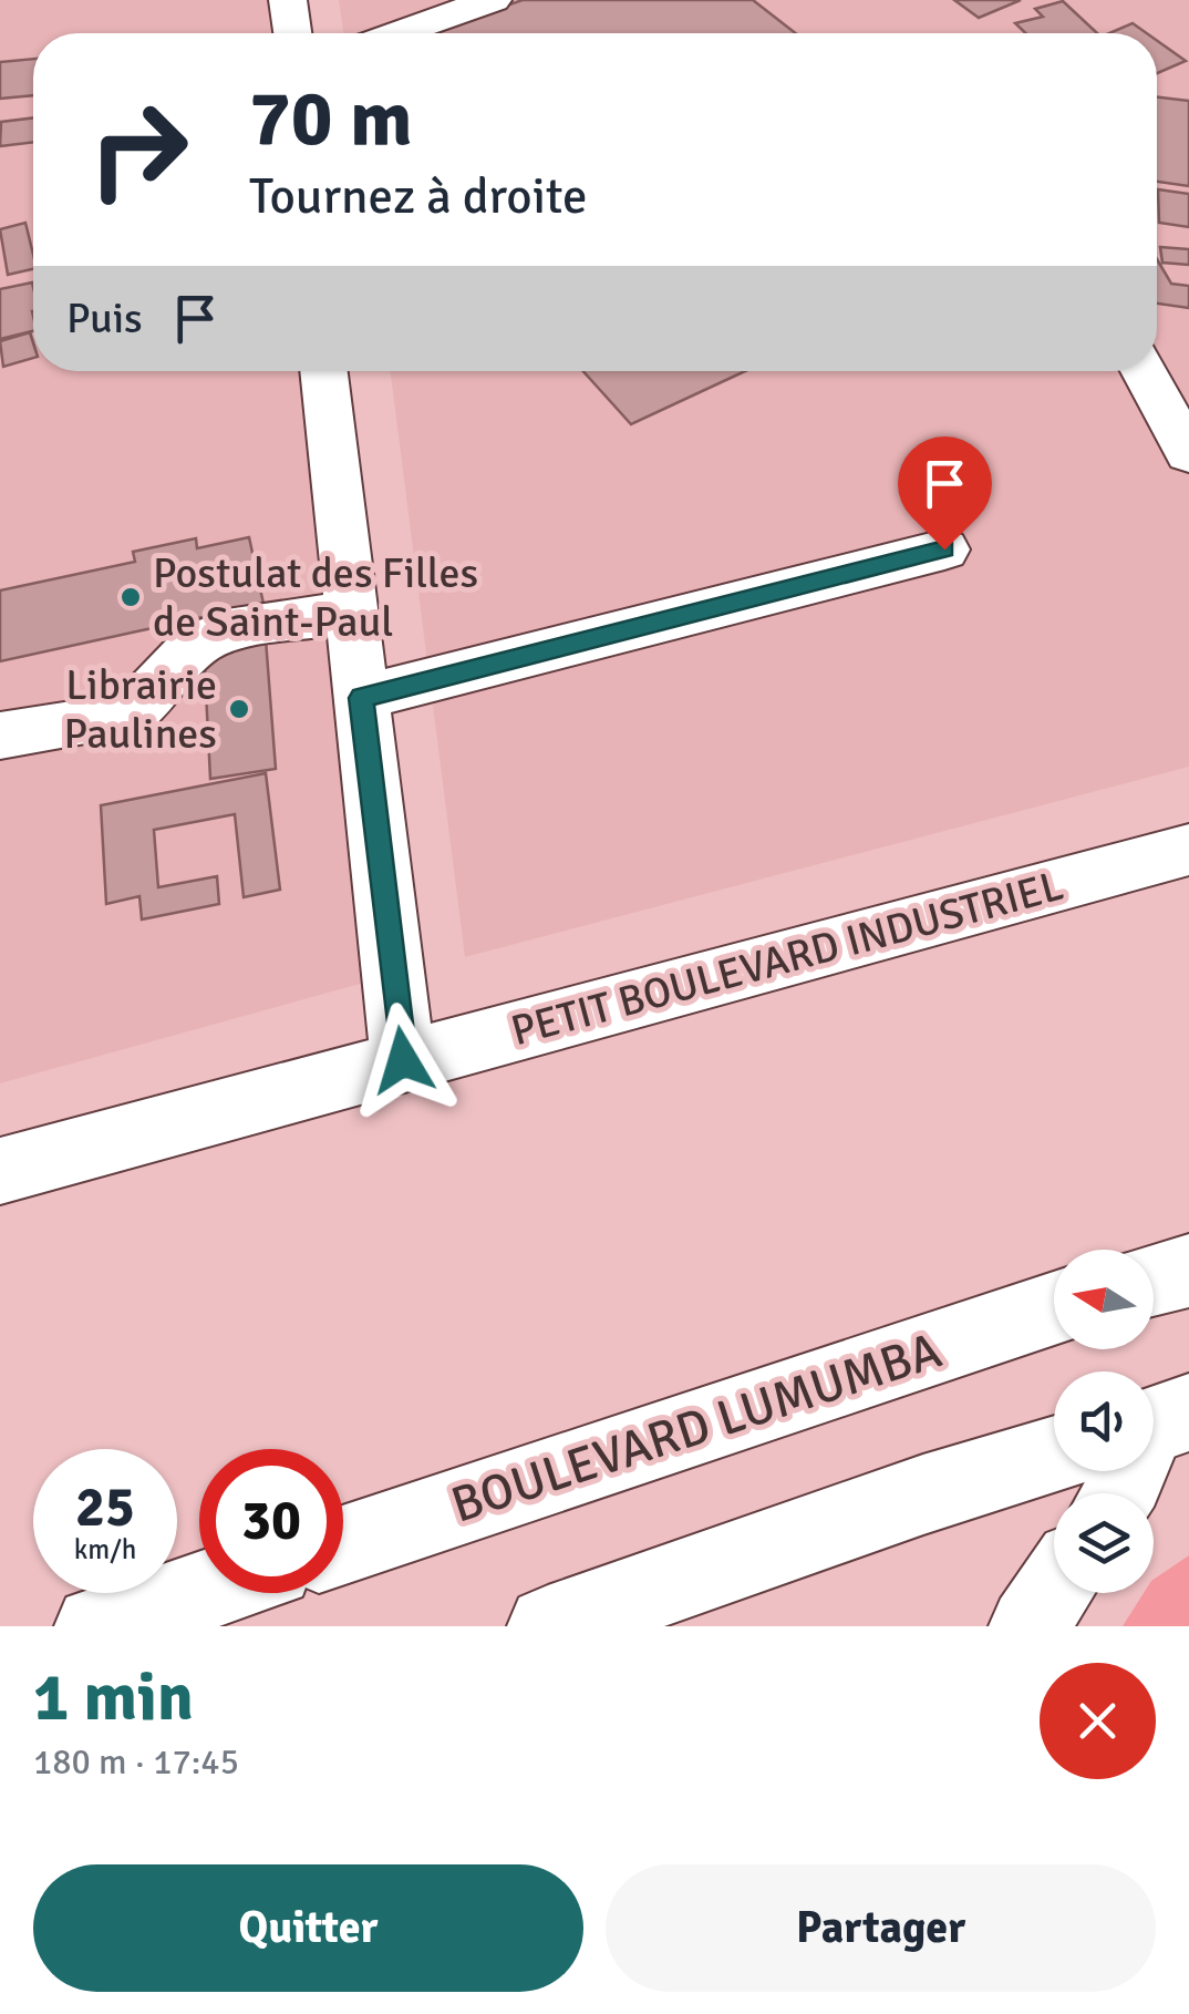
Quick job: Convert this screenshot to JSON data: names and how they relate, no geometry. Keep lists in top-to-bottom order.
{
  "streets": {
    "highway": ["BOULEVARD LUMUMBA"],
    "street": ["PETIT BOULEVARD INDUSTRIEL"]
  },
  "places": ["Postulat des Filles de Saint-Paul", "Librairie Paulines"],
  "north": "left",
  "page": {
    "turn": ["70 m", "Tournez à droite"],
    "then": "Puis",
    "speed": "25 km/h",
    "limit": "30",
    "heading": ["1 min", "180 m · 17:45"],
    "buttons": ["Quitter", "Partager"]
  }
}
